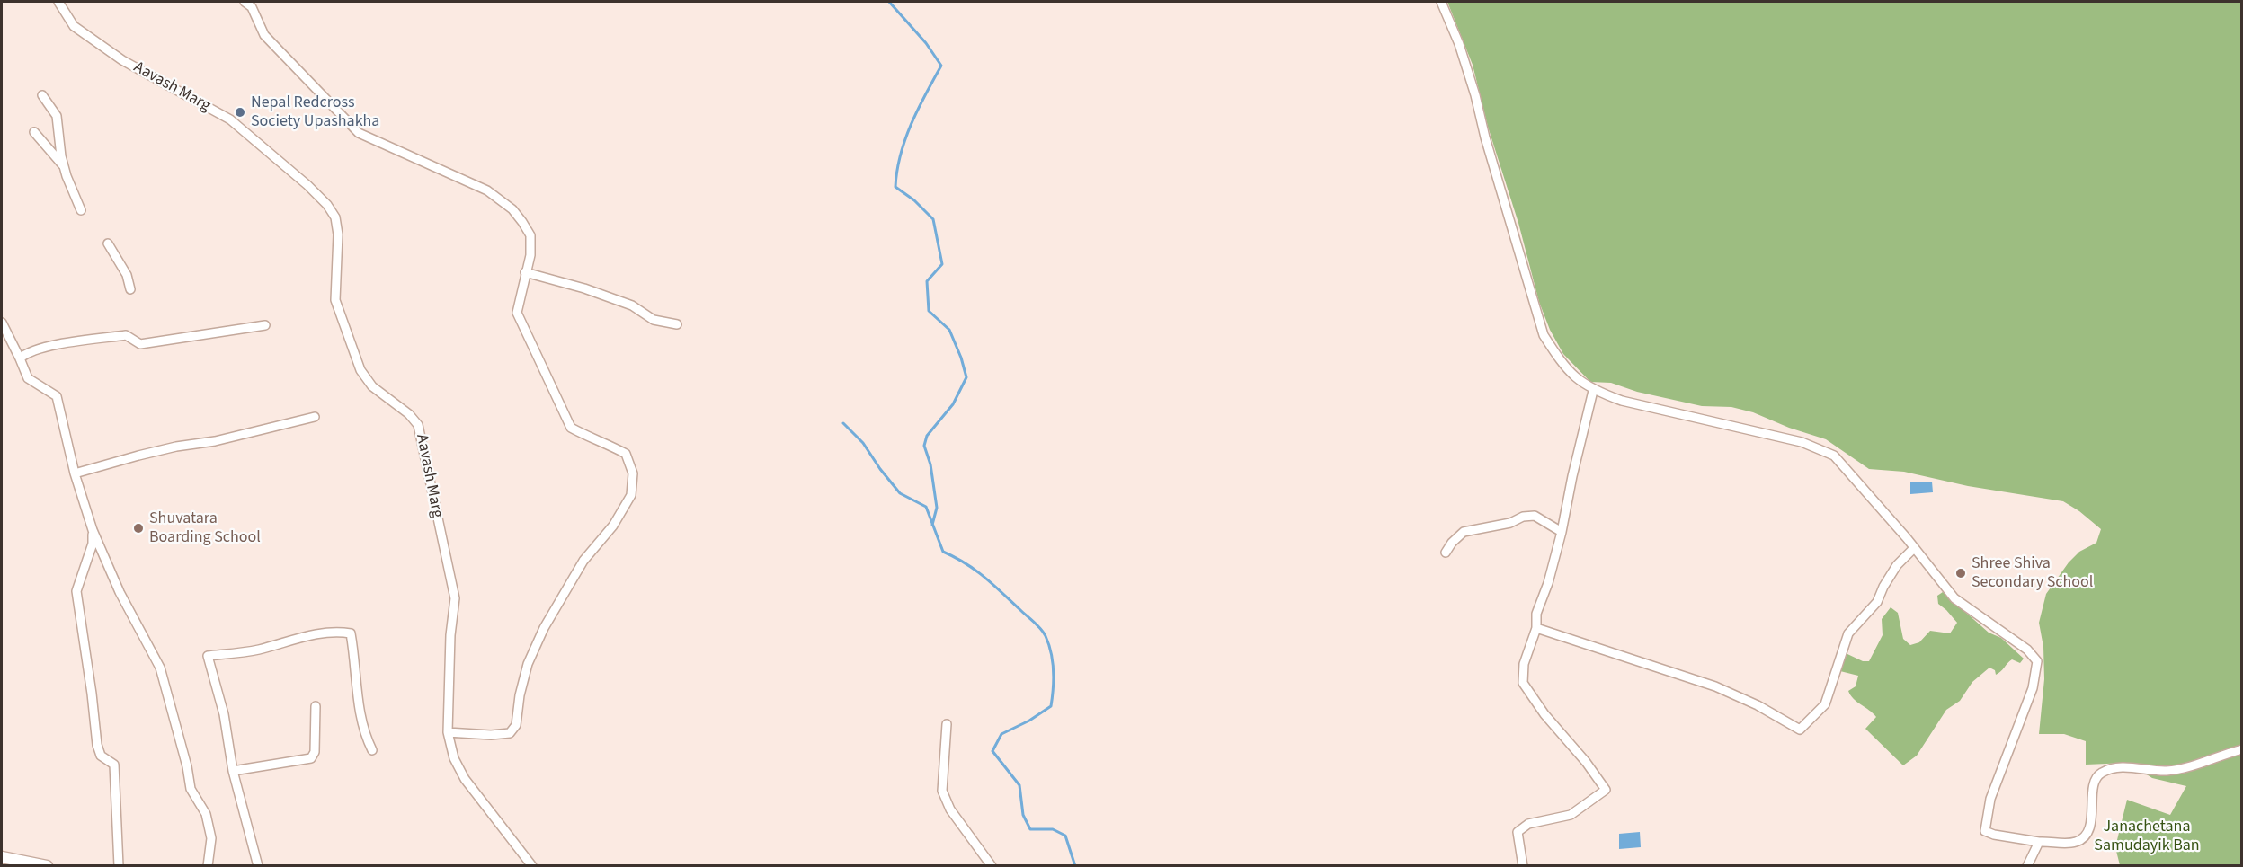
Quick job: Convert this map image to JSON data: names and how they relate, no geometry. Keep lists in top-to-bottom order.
{
  "streets": {
    "street": ["Aavash Marg"]
  },
  "parks": ["Janachetana Samudayik Ban"],
  "places": ["Nepal Redcross Society Upashakha", "Shuvatara Boarding School", "Shree Shiva Secondary School"]
}
